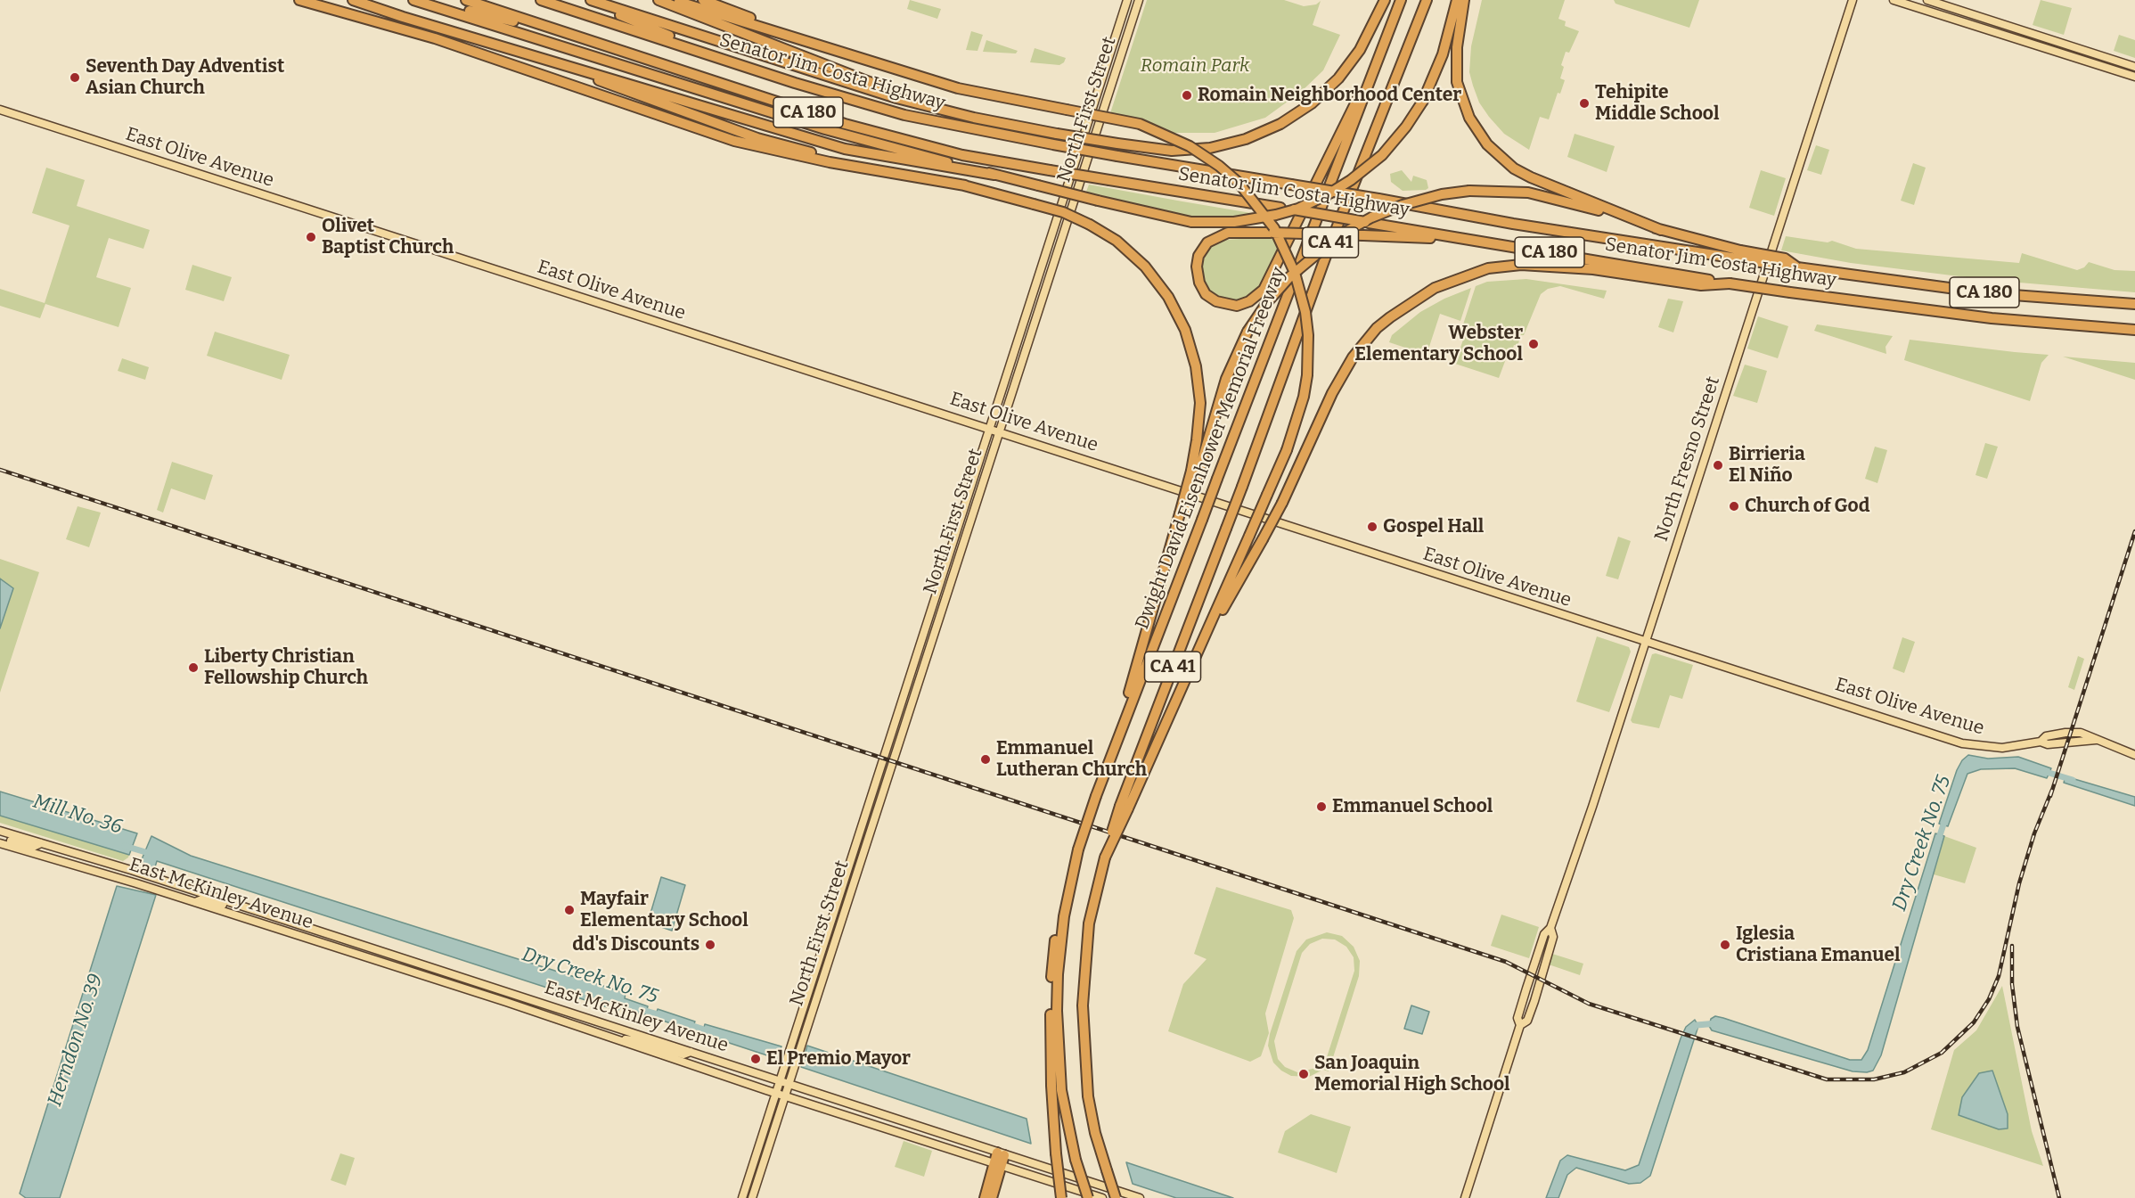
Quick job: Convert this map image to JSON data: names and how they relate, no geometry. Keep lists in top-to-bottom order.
{
  "streets": {
    "highway": [
      "Senator Jim Costa Highway",
      "CA 180",
      "CA 41",
      "Dwight David Eisenhower Memorial Freeway"
    ],
    "main road": [
      "North First Street",
      "East Olive Avenue",
      "North Fresno Street",
      "East McKinley Avenue"
    ]
  },
  "crossings": [
    ["North First Street", "East Olive Avenue"],
    ["North First Street", "East McKinley Avenue"],
    ["East Olive Avenue", "North Fresno Street"]
  ],
  "water": ["Mill No. 36", "Dry Creek No. 75", "Herndon No. 39"],
  "parks": ["Romain Park"],
  "places": [
    "Seventh Day Adventist Asian Church",
    "Romain Neighborhood Center",
    "Tehipite Middle School",
    "Olivet Baptist Church",
    "Webster Elementary School",
    "Birrieria El Niño",
    "Church of God",
    "Gospel Hall",
    "Liberty Christian Fellowship Church",
    "Emmanuel Lutheran Church",
    "Emmanuel School",
    "Mayfair Elementary School",
    "dd's Discounts",
    "Iglesia Cristiana Emanuel",
    "El Premio Mayor",
    "San Joaquin Memorial High School"
  ]
}
